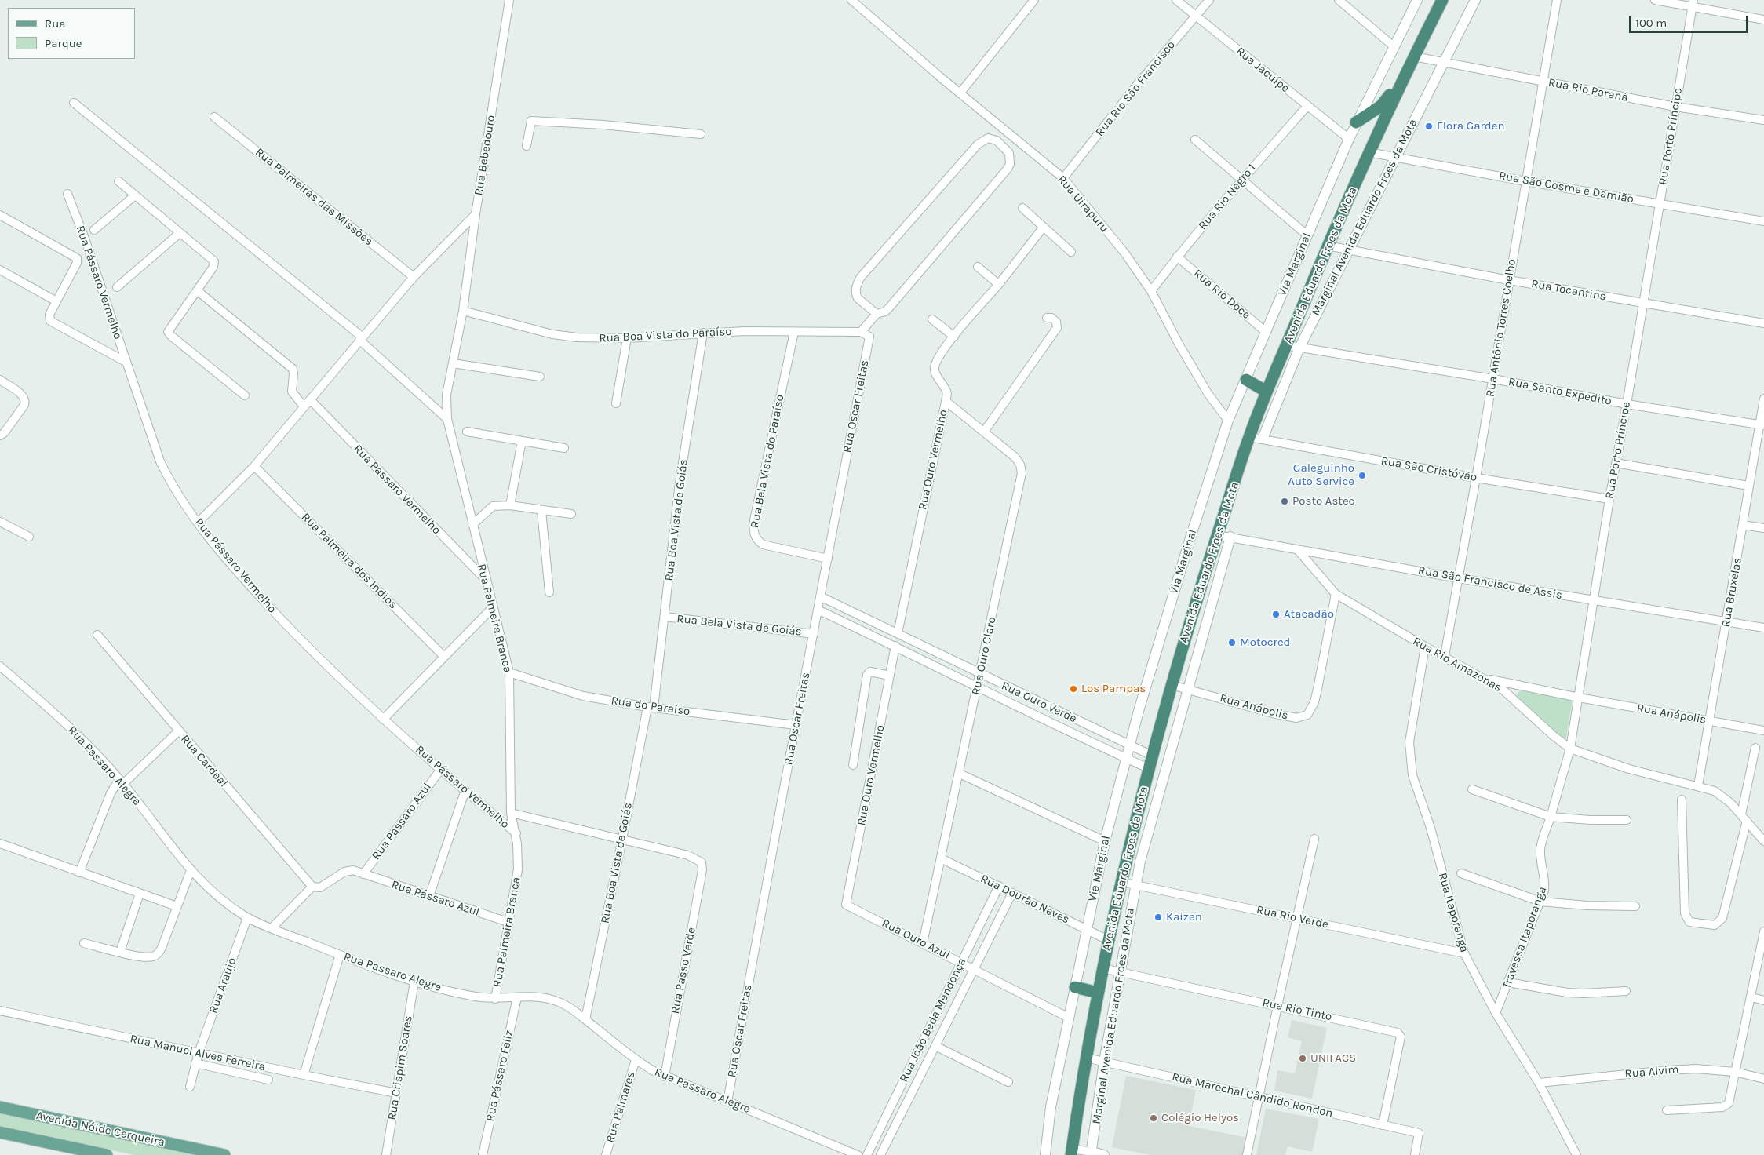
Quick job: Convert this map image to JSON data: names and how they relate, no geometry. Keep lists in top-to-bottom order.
{
  "streets": {
    "highway": ["Avenida Eduardo Froes da Mota"],
    "main road": ["Avenida Nóide Cerqueira"],
    "street": [
      "Rua Jacuípe",
      "Rua Rio São Francisco",
      "Rua Rio Paraná",
      "Rua Porto Príncipe",
      "Rua Bebedouro",
      "Rua São Cosme e Damião",
      "Rua Palmeiras das Missões",
      "Rua Rio Negro 1",
      "Rua Uirapuru",
      "Marginal Avenida Eduardo Froes da Mota",
      "Via Marginal",
      "Rua Pássaro Vermelho",
      "Rua Tocantins",
      "Rua Rio Doce",
      "Rua Antônio Torres Coelho",
      "Rua Boa Vista do Paraíso",
      "Rua Santo Expedito",
      "Rua Oscar Freitas",
      "Rua Ouro Vermelho",
      "Rua Bela Vista do Paraíso",
      "Rua São Cristóvão",
      "Rua Passaro Vermelho",
      "Rua Boa Vista de Goiás",
      "Rua Palmeira dos Indios",
      "Rua São Francisco de Assis",
      "Rua Bruxelas",
      "Rua Palmeira Branca",
      "Rua Bela Vista de Goiás",
      "Rua Ouro Claro",
      "Rua Rio Amazonas",
      "Rua Ouro Verde",
      "Rua do Paraíso",
      "Rua Anápolis",
      "Rua Cardeal",
      "Rua Passaro Alegre",
      "Rua Passaro Azul",
      "Rua Pássaro Azul",
      "Rua Dourão Neves",
      "Rua Itaporanga",
      "Rua Rio Verde",
      "Travessa Itaporanga",
      "Rua Ouro Azul",
      "Rua Passo Verde",
      "Rua Araújo",
      "Rua Rio Tinto",
      "Rua João Beda Mendonça",
      "Rua Manuel Alves Ferreira",
      "Rua Crispim Soares",
      "Rua Alvim",
      "Rua Pássaro Feliz",
      "Rua Marechal Cândido Rondon",
      "Rua Palmares"
    ]
  },
  "crossings": [
    ["Rua Jacuípe", "Rua Rio São Francisco"],
    ["Rua Jacuípe", "Rua Rio Negro 1"],
    ["Rua Jacuípe", "Via Marginal"],
    ["Rua Rio São Francisco", "Rua Uirapuru"],
    ["Rua Rio Paraná", "Rua Porto Príncipe"],
    ["Rua Rio Paraná", "Marginal Avenida Eduardo Froes da Mota"],
    ["Rua Rio Paraná", "Avenida Eduardo Froes da Mota"],
    ["Rua Rio Paraná", "Rua Antônio Torres Coelho"],
    ["Rua Porto Príncipe", "Rua São Cosme e Damião"],
    ["Rua Porto Príncipe", "Rua Tocantins"],
    ["Rua Porto Príncipe", "Rua Santo Expedito"],
    ["Rua Porto Príncipe", "Rua São Cristóvão"],
    ["Rua Porto Príncipe", "Rua São Francisco de Assis"],
    ["Rua Porto Príncipe", "Rua Rio Amazonas"],
    ["Rua Porto Príncipe", "Rua Anápolis"],
    ["Rua Porto Príncipe", "Travessa Itaporanga"],
    ["Rua Bebedouro", "Rua Boa Vista do Paraíso"],
    ["Rua Bebedouro", "Rua Palmeira Branca"],
    ["Rua São Cosme e Damião", "Marginal Avenida Eduardo Froes da Mota"],
    ["Rua São Cosme e Damião", "Avenida Eduardo Froes da Mota"],
    ["Rua São Cosme e Damião", "Rua Antônio Torres Coelho"],
    ["Rua Rio Negro 1", "Rua Uirapuru"],
    ["Rua Rio Negro 1", "Rua Rio Doce"],
    ["Rua Uirapuru", "Via Marginal"],
    ["Marginal Avenida Eduardo Froes da Mota", "Rua Tocantins"],
    ["Marginal Avenida Eduardo Froes da Mota", "Rua Santo Expedito"],
    ["Marginal Avenida Eduardo Froes da Mota", "Rua São Cristóvão"],
    ["Marginal Avenida Eduardo Froes da Mota", "Rua São Francisco de Assis"],
    ["Marginal Avenida Eduardo Froes da Mota", "Rua Anápolis"],
    ["Marginal Avenida Eduardo Froes da Mota", "Rua Rio Verde"],
    ["Marginal Avenida Eduardo Froes da Mota", "Rua Rio Tinto"],
    ["Marginal Avenida Eduardo Froes da Mota", "Rua Marechal Cândido Rondon"],
    ["Via Marginal", "Rua Rio Doce"],
    ["Via Marginal", "Rua Ouro Verde"],
    ["Via Marginal", "Rua Dourão Neves"],
    ["Via Marginal", "Rua Ouro Azul"],
    ["Avenida Eduardo Froes da Mota", "Rua Tocantins"],
    ["Avenida Eduardo Froes da Mota", "Rua Santo Expedito"],
    ["Avenida Eduardo Froes da Mota", "Rua São Cristóvão"],
    ["Avenida Eduardo Froes da Mota", "Rua São Francisco de Assis"],
    ["Avenida Eduardo Froes da Mota", "Rua Ouro Verde"],
    ["Avenida Eduardo Froes da Mota", "Rua Anápolis"],
    ["Avenida Eduardo Froes da Mota", "Rua Dourão Neves"],
    ["Avenida Eduardo Froes da Mota", "Rua Rio Verde"],
    ["Avenida Eduardo Froes da Mota", "Rua Rio Tinto"],
    ["Avenida Eduardo Froes da Mota", "Rua Marechal Cândido Rondon"],
    ["Rua Pássaro Vermelho", "Rua Palmeira Branca"],
    ["Rua Pássaro Vermelho", "Rua Passaro Azul"],
    ["Rua Tocantins", "Rua Antônio Torres Coelho"],
    ["Rua Antônio Torres Coelho", "Rua Santo Expedito"],
    ["Rua Antônio Torres Coelho", "Rua São Cristóvão"],
    ["Rua Antônio Torres Coelho", "Rua São Francisco de Assis"],
    ["Rua Antônio Torres Coelho", "Rua Rio Amazonas"],
    ["Rua Boa Vista do Paraíso", "Rua Oscar Freitas"],
    ["Rua Boa Vista do Paraíso", "Rua Bela Vista do Paraíso"],
    ["Rua Boa Vista do Paraíso", "Rua Boa Vista de Goiás"],
    ["Rua Boa Vista do Paraíso", "Rua Palmeira Branca"],
    ["Rua Santo Expedito", "Rua Bruxelas"],
    ["Rua Oscar Freitas", "Rua Bela Vista do Paraíso"],
    ["Rua Oscar Freitas", "Rua Bela Vista de Goiás"],
    ["Rua Oscar Freitas", "Rua Ouro Verde"],
    ["Rua Oscar Freitas", "Rua do Paraíso"],
    ["Rua Oscar Freitas", "Rua Passaro Alegre"],
    ["Rua Ouro Vermelho", "Rua Ouro Claro"],
    ["Rua Ouro Vermelho", "Rua Ouro Verde"],
    ["Rua Ouro Vermelho", "Rua Ouro Azul"],
    ["Rua Passaro Vermelho", "Rua Palmeira Branca"],
    ["Rua Boa Vista de Goiás", "Rua Bela Vista de Goiás"],
    ["Rua Boa Vista de Goiás", "Rua do Paraíso"],
    ["Rua Boa Vista de Goiás", "Rua Passaro Alegre"],
    ["Rua Boa Vista de Goiás", "Rua Passo Verde"],
    ["Rua São Francisco de Assis", "Rua Bruxelas"],
    ["Rua São Francisco de Assis", "Rua Rio Amazonas"],
    ["Rua Bruxelas", "Rua Rio Amazonas"],
    ["Rua Bruxelas", "Rua Anápolis"],
    ["Rua Palmeira Branca", "Rua do Paraíso"],
    ["Rua Palmeira Branca", "Rua Passaro Alegre"],
    ["Rua Palmeira Branca", "Rua Pássaro Azul"],
    ["Rua Ouro Claro", "Rua Ouro Verde"],
    ["Rua Ouro Claro", "Rua Dourão Neves"],
    ["Rua Ouro Claro", "Rua Ouro Azul"],
    ["Rua Rio Amazonas", "Rua Anápolis"],
    ["Rua Rio Amazonas", "Rua Itaporanga"],
    ["Rua Cardeal", "Rua Pássaro Azul"],
    ["Rua Passaro Alegre", "Rua Passo Verde"],
    ["Rua Passaro Alegre", "Rua Araújo"],
    ["Rua Passaro Alegre", "Rua Crispim Soares"],
    ["Rua Passaro Alegre", "Rua Pássaro Feliz"],
    ["Rua Passaro Alegre", "Rua Palmares"],
    ["Rua Passaro Azul", "Rua Pássaro Azul"],
    ["Rua Dourão Neves", "Rua João Beda Mendonça"],
    ["Rua Itaporanga", "Rua Rio Verde"],
    ["Rua Itaporanga", "Travessa Itaporanga"],
    ["Rua Itaporanga", "Rua Alvim"],
    ["Rua Ouro Azul", "Rua João Beda Mendonça"],
    ["Rua Araújo", "Rua Manuel Alves Ferreira"],
    ["Rua Rio Tinto", "Rua Marechal Cândido Rondon"],
    ["Rua Manuel Alves Ferreira", "Rua Crispim Soares"]
  ],
  "places": [
    "Flora Garden",
    "Galeguinho Auto Service",
    "Posto Astec",
    "Atacadão",
    "Motocred",
    "Los Pampas",
    "Kaizen",
    "UNIFACS",
    "Colégio Helyos"
  ],
  "legend": ["Rua", "Parque"],
  "scale_bar": "100 m"
}
